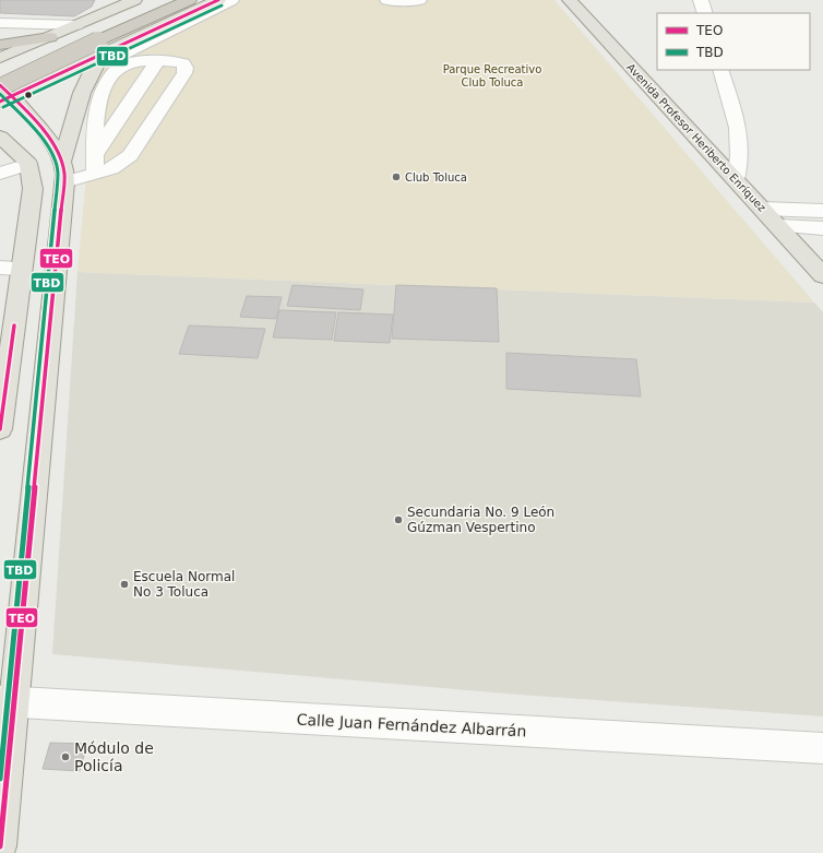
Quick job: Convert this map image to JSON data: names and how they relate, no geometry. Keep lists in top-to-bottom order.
{
  "streets": {
    "main road": ["Avenida Profesor Heriberto Enríquez"],
    "street": ["Calle Juan Fernández Albarrán"]
  },
  "parks": ["Parque Recreativo Club Toluca"],
  "places": [
    "Club Toluca",
    "Secundaria No. 9 León Gúzman Vespertino",
    "Escuela Normal No 3 Toluca",
    "Módulo de Policía"
  ],
  "lines": ["transit line TEO", "transit line TBD"],
  "legend": ["TEO", "TBD"]
}
